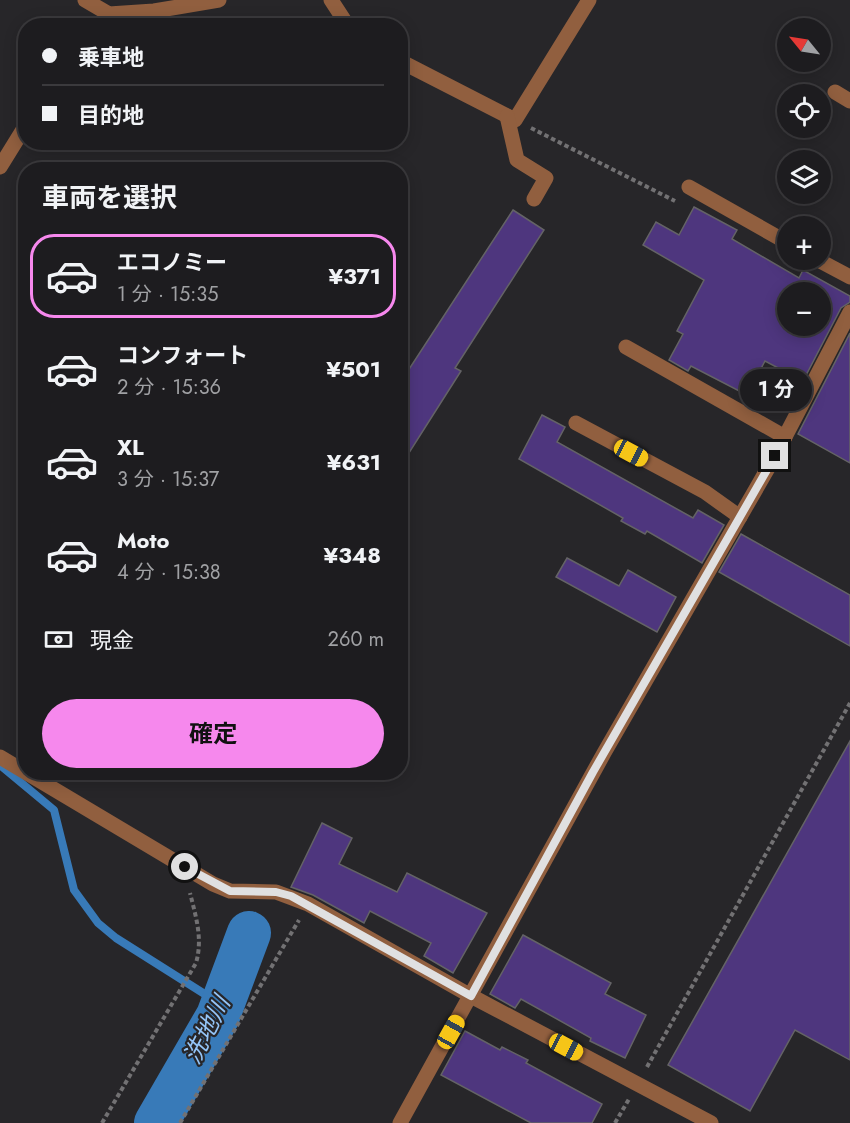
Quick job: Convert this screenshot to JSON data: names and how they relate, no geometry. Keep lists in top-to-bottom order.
{
  "water": ["洗地川"],
  "north": "top left",
  "page": {
    "map_buttons": ["+", "−"],
    "banner": ["乗車地", "目的地"],
    "heading": "車両を選択",
    "list": [
      {
        "name": "エコノミー",
        "note": "1 分 · 15:35",
        "value": "¥371"
      },
      {
        "name": "コンフォート",
        "note": "2 分 · 15:36",
        "value": "¥501"
      },
      {
        "name": "XL",
        "note": "3 分 · 15:37",
        "value": "¥631"
      },
      {
        "name": "Moto",
        "note": "4 分 · 15:38",
        "value": "¥348"
      }
    ],
    "bubble": "1 分",
    "pay": ["現金", "260 m"],
    "buttons": "確定"
  }
}
